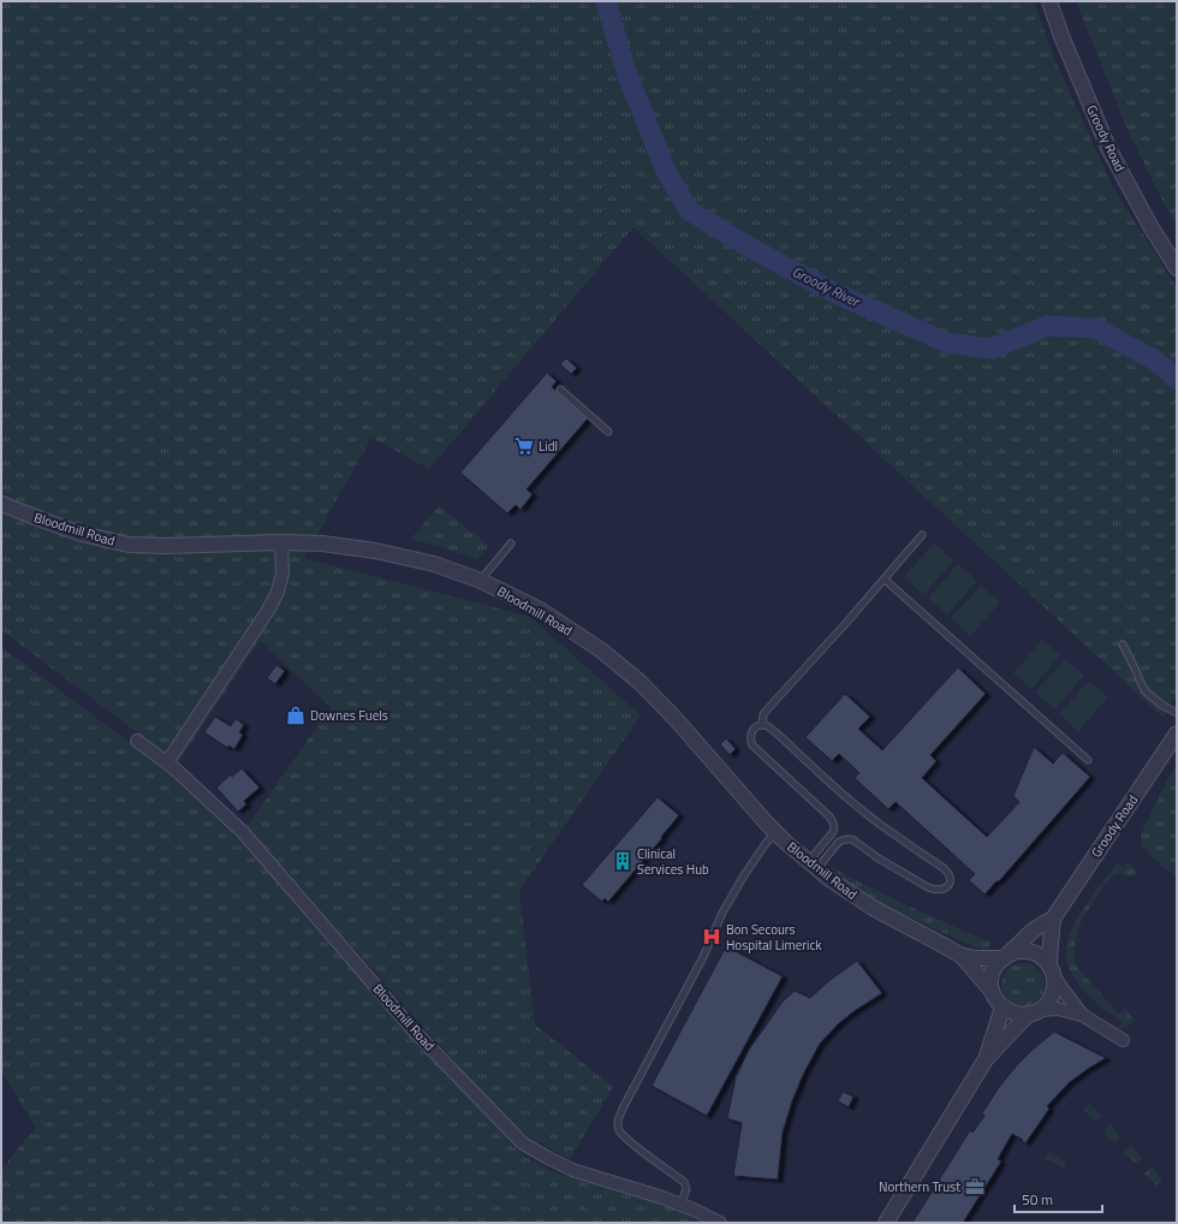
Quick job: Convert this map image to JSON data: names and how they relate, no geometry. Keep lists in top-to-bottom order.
{
  "streets": {
    "street": ["Groody Road", "Bloodmill Road"]
  },
  "water": ["Groody River"],
  "places": {
    "supermarket": ["Lidl"],
    "shop": ["Downes Fuels"],
    "building": ["Clinical Services Hub"],
    "hospital": ["Bon Secours Hospital Limerick"],
    "office": ["Northern Trust"]
  },
  "scale_bar": "50 m"
}
